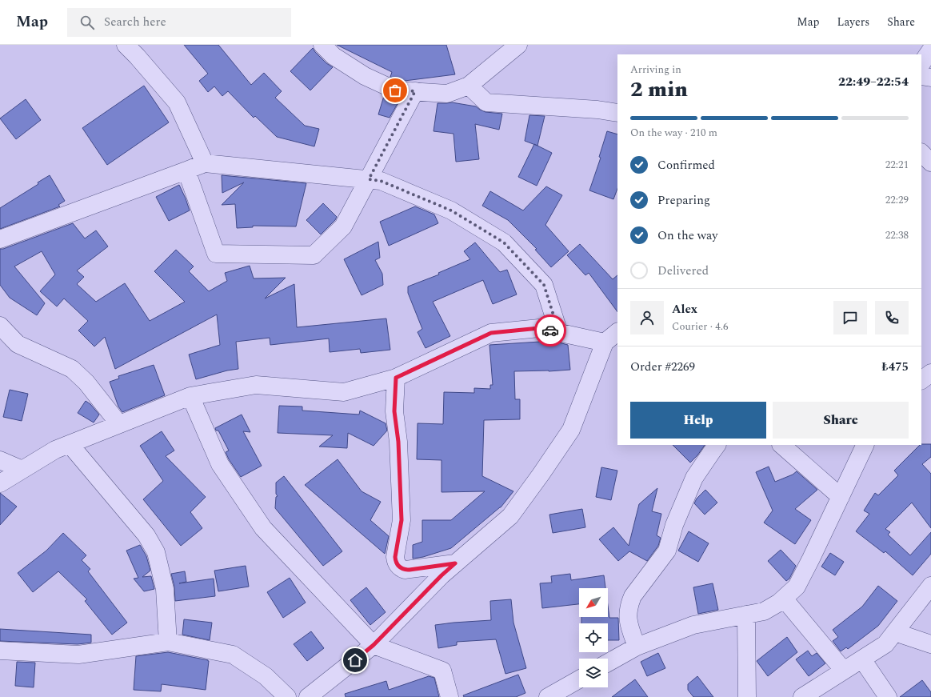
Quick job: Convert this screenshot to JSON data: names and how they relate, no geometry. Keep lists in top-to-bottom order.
{
  "north": "bottom left",
  "page": {
    "header": "Map",
    "search": "Search here",
    "nav": ["Map", "Layers", "Share"],
    "heading": ["2 min", "Arriving in", "22:49–22:54"],
    "panel": [
      "Alex",
      "Courier · 4.6",
      "Order #2269",
      "₺475"
    ],
    "bar": "On the way · 210 m",
    "list": [
      ["Confirmed", "22:21"],
      ["Preparing", "22:29"],
      ["On the way", "22:38"],
      "Delivered"
    ],
    "buttons": ["Help", "Share"]
  }
}
